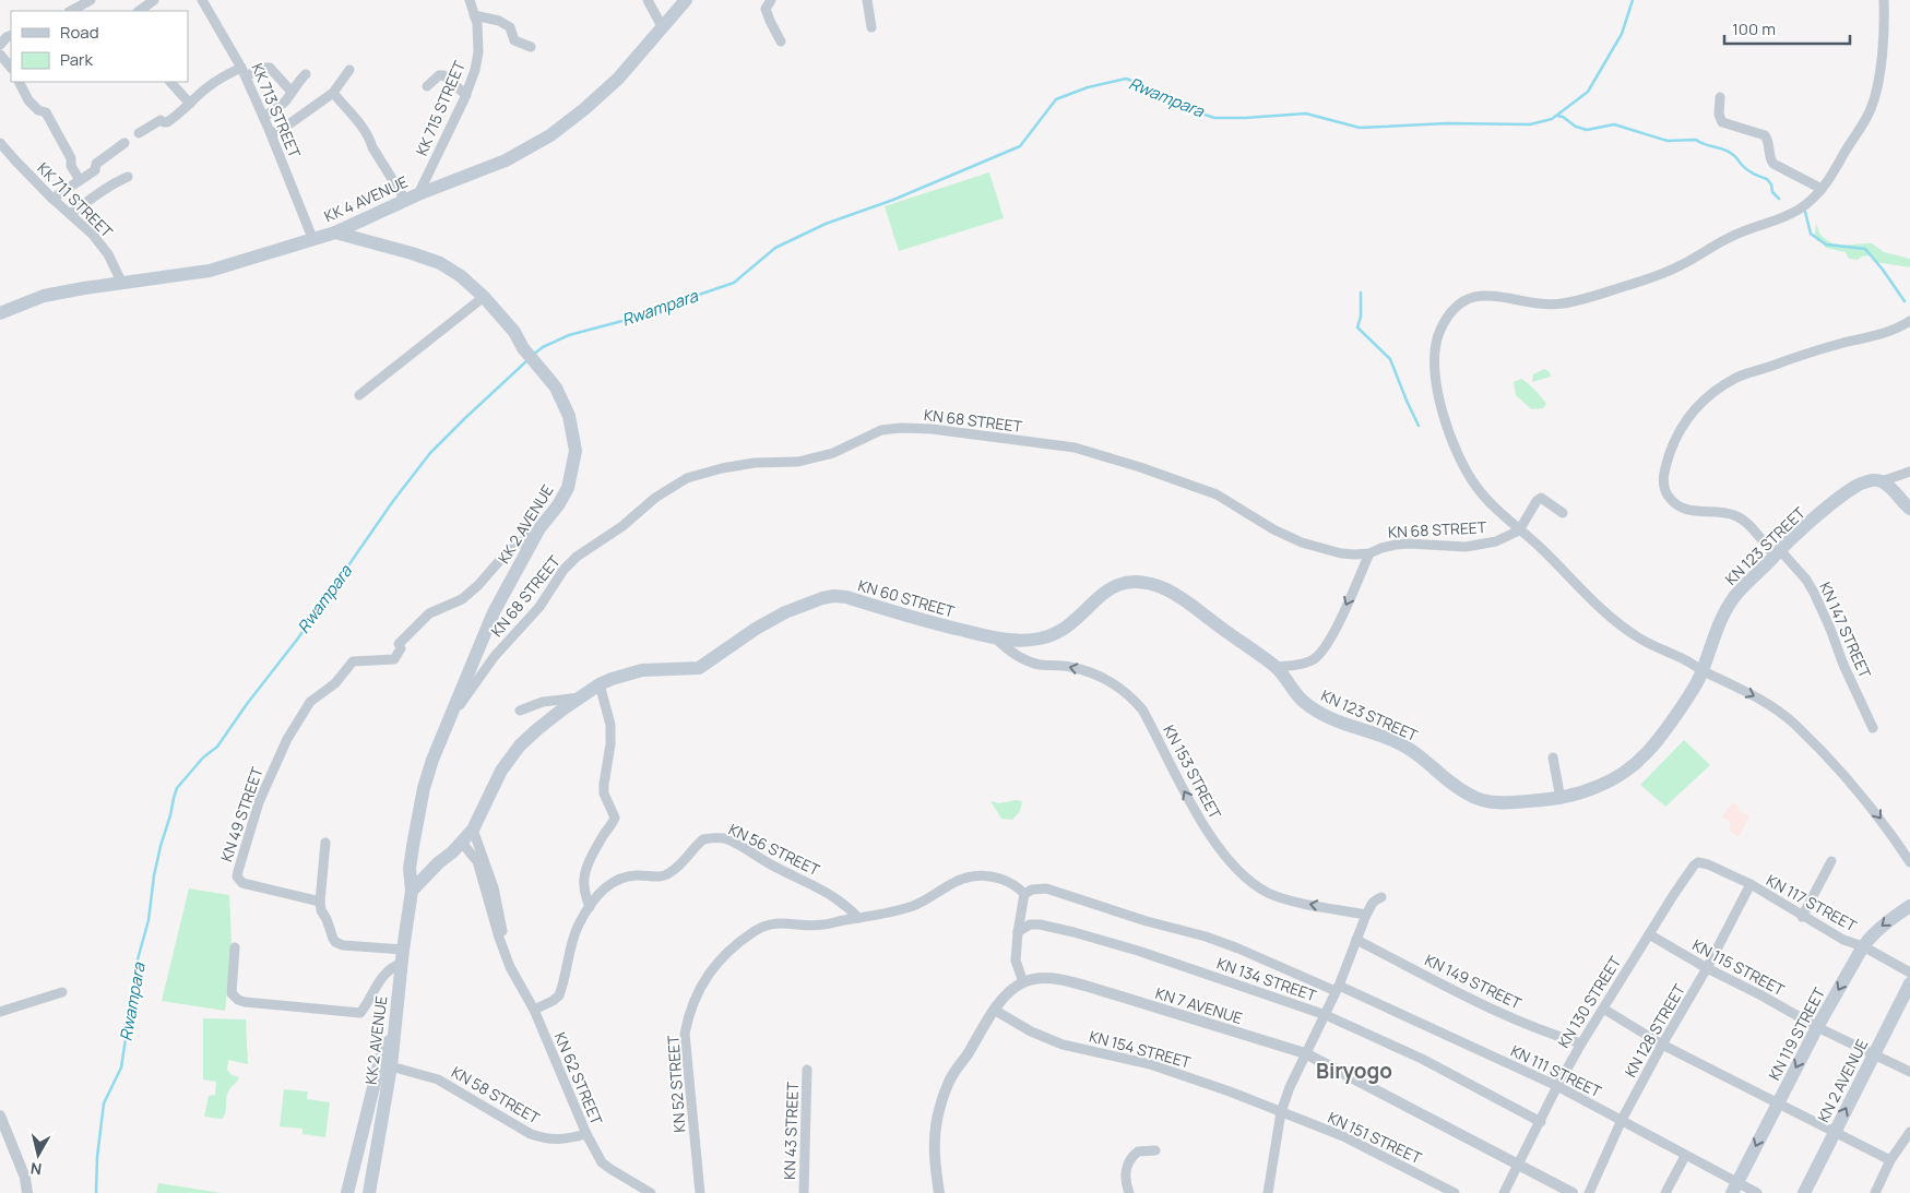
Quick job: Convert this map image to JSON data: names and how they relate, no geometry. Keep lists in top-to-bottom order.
{
  "streets": {
    "main road": [
      "KK 4 AVENUE",
      "KK 2 AVENUE",
      "KN 123 STREET",
      "KN 60 STREET",
      "KN 119 STREET",
      "KN 2 AVENUE"
    ],
    "street": [
      "KK 715 STREET",
      "KK 713 STREET",
      "KK 711 STREET",
      "KN 68 STREET",
      "KN 147 STREET",
      "KN 153 STREET",
      "KN 49 STREET",
      "KN 56 STREET",
      "KN 117 STREET",
      "KN 115 STREET",
      "KN 134 STREET",
      "KN 149 STREET",
      "KN 130 STREET",
      "KN 7 AVENUE",
      "KN 128 STREET",
      "KN 154 STREET",
      "KN 111 STREET",
      "KN 62 STREET",
      "KN 52 STREET",
      "KN 58 STREET",
      "KN 43 STREET",
      "KN 151 STREET"
    ]
  },
  "crossings": [
    ["KK 715 STREET", "KK 4 AVENUE"],
    ["KK 713 STREET", "KK 4 AVENUE"],
    ["KK 4 AVENUE", "KK 711 STREET"],
    ["KK 4 AVENUE", "KK 2 AVENUE"],
    ["KN 68 STREET", "KK 2 AVENUE"],
    ["KK 2 AVENUE", "KN 49 STREET"],
    ["KK 2 AVENUE", "KN 58 STREET"],
    ["KN 123 STREET", "KN 60 STREET"],
    ["KN 123 STREET", "KN 147 STREET"],
    ["KN 60 STREET", "KN 153 STREET"],
    ["KN 60 STREET", "KN 62 STREET"],
    ["KN 56 STREET", "KN 62 STREET"],
    ["KN 56 STREET", "KN 52 STREET"],
    ["KN 117 STREET", "KN 130 STREET"],
    ["KN 117 STREET", "KN 128 STREET"],
    ["KN 117 STREET", "KN 119 STREET"],
    ["KN 115 STREET", "KN 130 STREET"],
    ["KN 115 STREET", "KN 128 STREET"],
    ["KN 115 STREET", "KN 119 STREET"],
    ["KN 115 STREET", "KN 2 AVENUE"],
    ["KN 134 STREET", "KN 130 STREET"],
    ["KN 149 STREET", "KN 130 STREET"],
    ["KN 130 STREET", "KN 7 AVENUE"],
    ["KN 130 STREET", "KN 111 STREET"],
    ["KN 128 STREET", "KN 111 STREET"],
    ["KN 119 STREET", "KN 111 STREET"],
    ["KN 154 STREET", "KN 151 STREET"],
    ["KN 111 STREET", "KN 52 STREET"],
    ["KN 62 STREET", "KN 58 STREET"]
  ],
  "one_way": ["KN 153 STREET", "KN 119 STREET", "KN 2 AVENUE"],
  "districts": ["Biryogo"],
  "water": ["Rwampara"],
  "legend": ["Road", "Park"],
  "scale_bar": "100 m",
  "north": "bottom"
}
